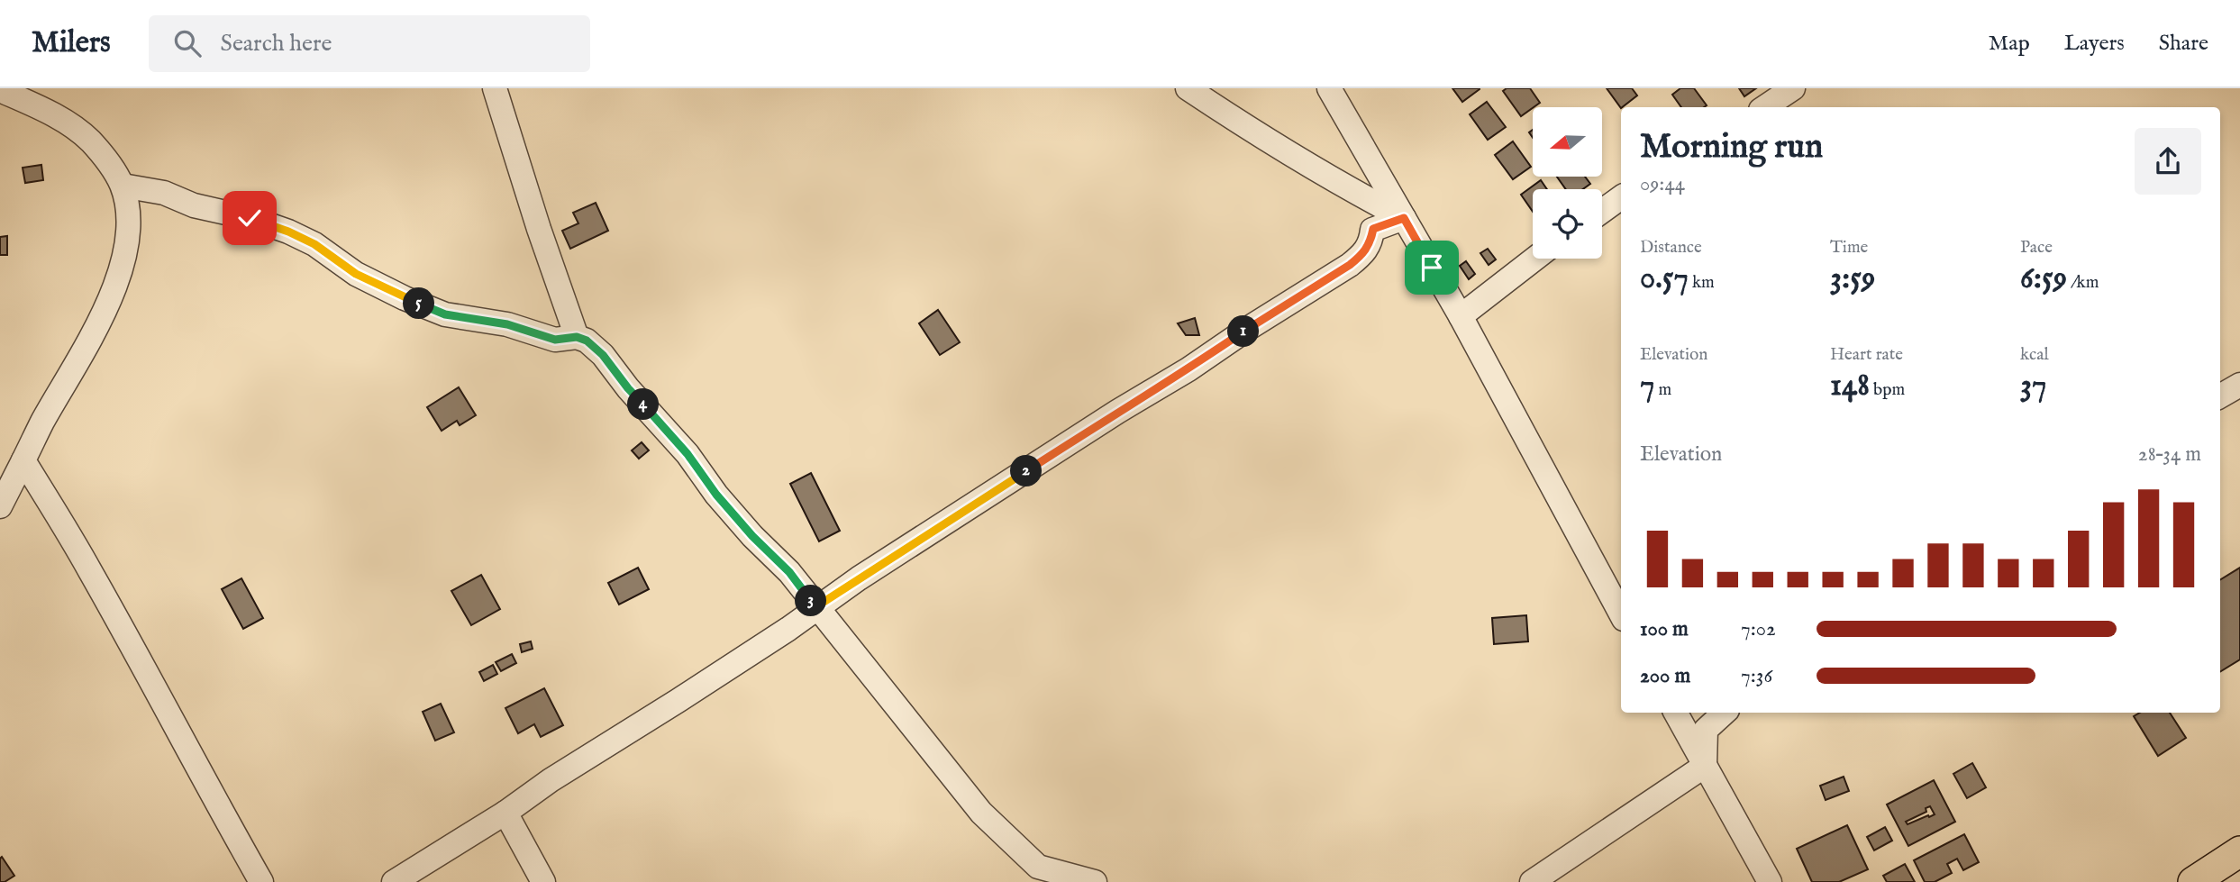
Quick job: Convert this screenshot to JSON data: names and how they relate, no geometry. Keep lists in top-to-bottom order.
{
  "north": "left",
  "page": {
    "header": "Milers",
    "search": "Search here",
    "nav": ["Map", "Layers", "Share"],
    "heading": ["Morning run", "09:44"],
    "stats": [
      ["Distance", "0.57 km"],
      ["Time", "3:59"],
      ["Pace", "6:59 /km"],
      ["Elevation", "7 m"],
      ["Heart rate", "148 bpm"],
      ["kcal", "37"]
    ],
    "pins": [
      "5",
      "1",
      "4",
      "2",
      "3"
    ],
    "chart": ["Elevation", "28–34 m"],
    "list": [
      {
        "name": "100 m",
        "note": "7:02"
      },
      {
        "name": "200 m",
        "note": "7:36"
      }
    ]
  }
}
